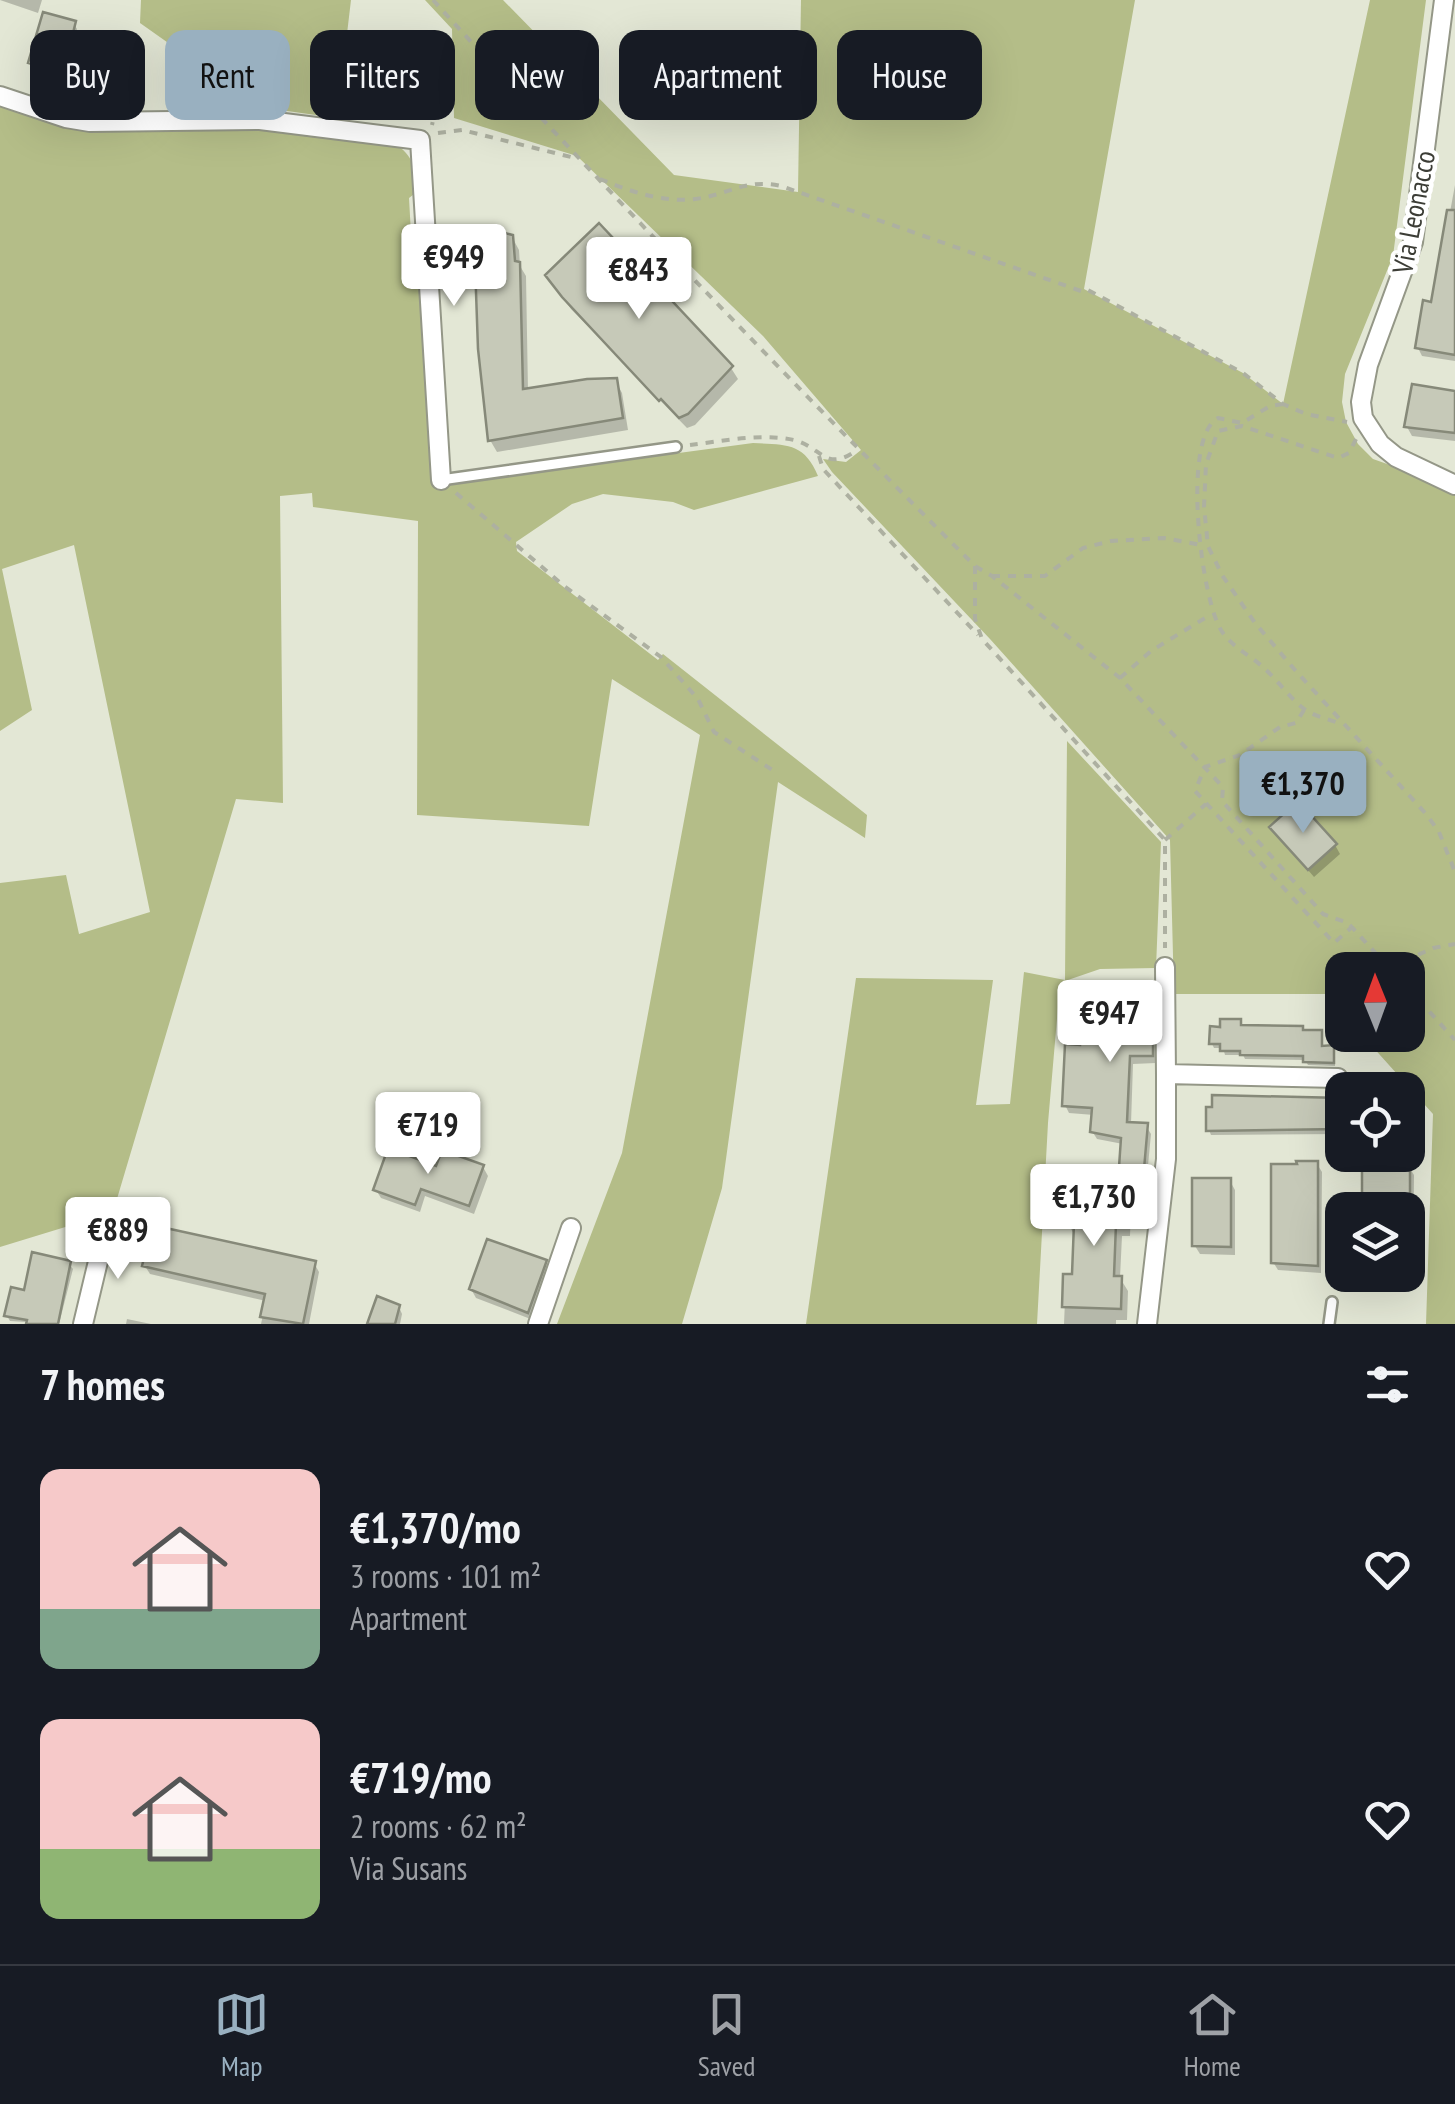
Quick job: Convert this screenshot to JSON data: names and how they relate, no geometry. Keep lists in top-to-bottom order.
{
  "streets": {
    "street": ["Via Leonacco"]
  },
  "north": "top",
  "page": {
    "chip": [
      "Buy",
      "Rent",
      "Filters",
      "New",
      "Apartment",
      "House"
    ],
    "price": [
      "€949",
      "€843",
      "€1,370",
      "€947",
      "€719",
      "€1,730",
      "€889"
    ],
    "heading": "7 homes",
    "list": [
      {
        "name": "€1,370/mo",
        "note": "3 rooms · 101 m² · Apartment"
      },
      {
        "name": "€719/mo",
        "note": "2 rooms · 62 m² · Via Susans"
      }
    ],
    "tabs": ["Map", "Saved", "Home"]
  }
}
